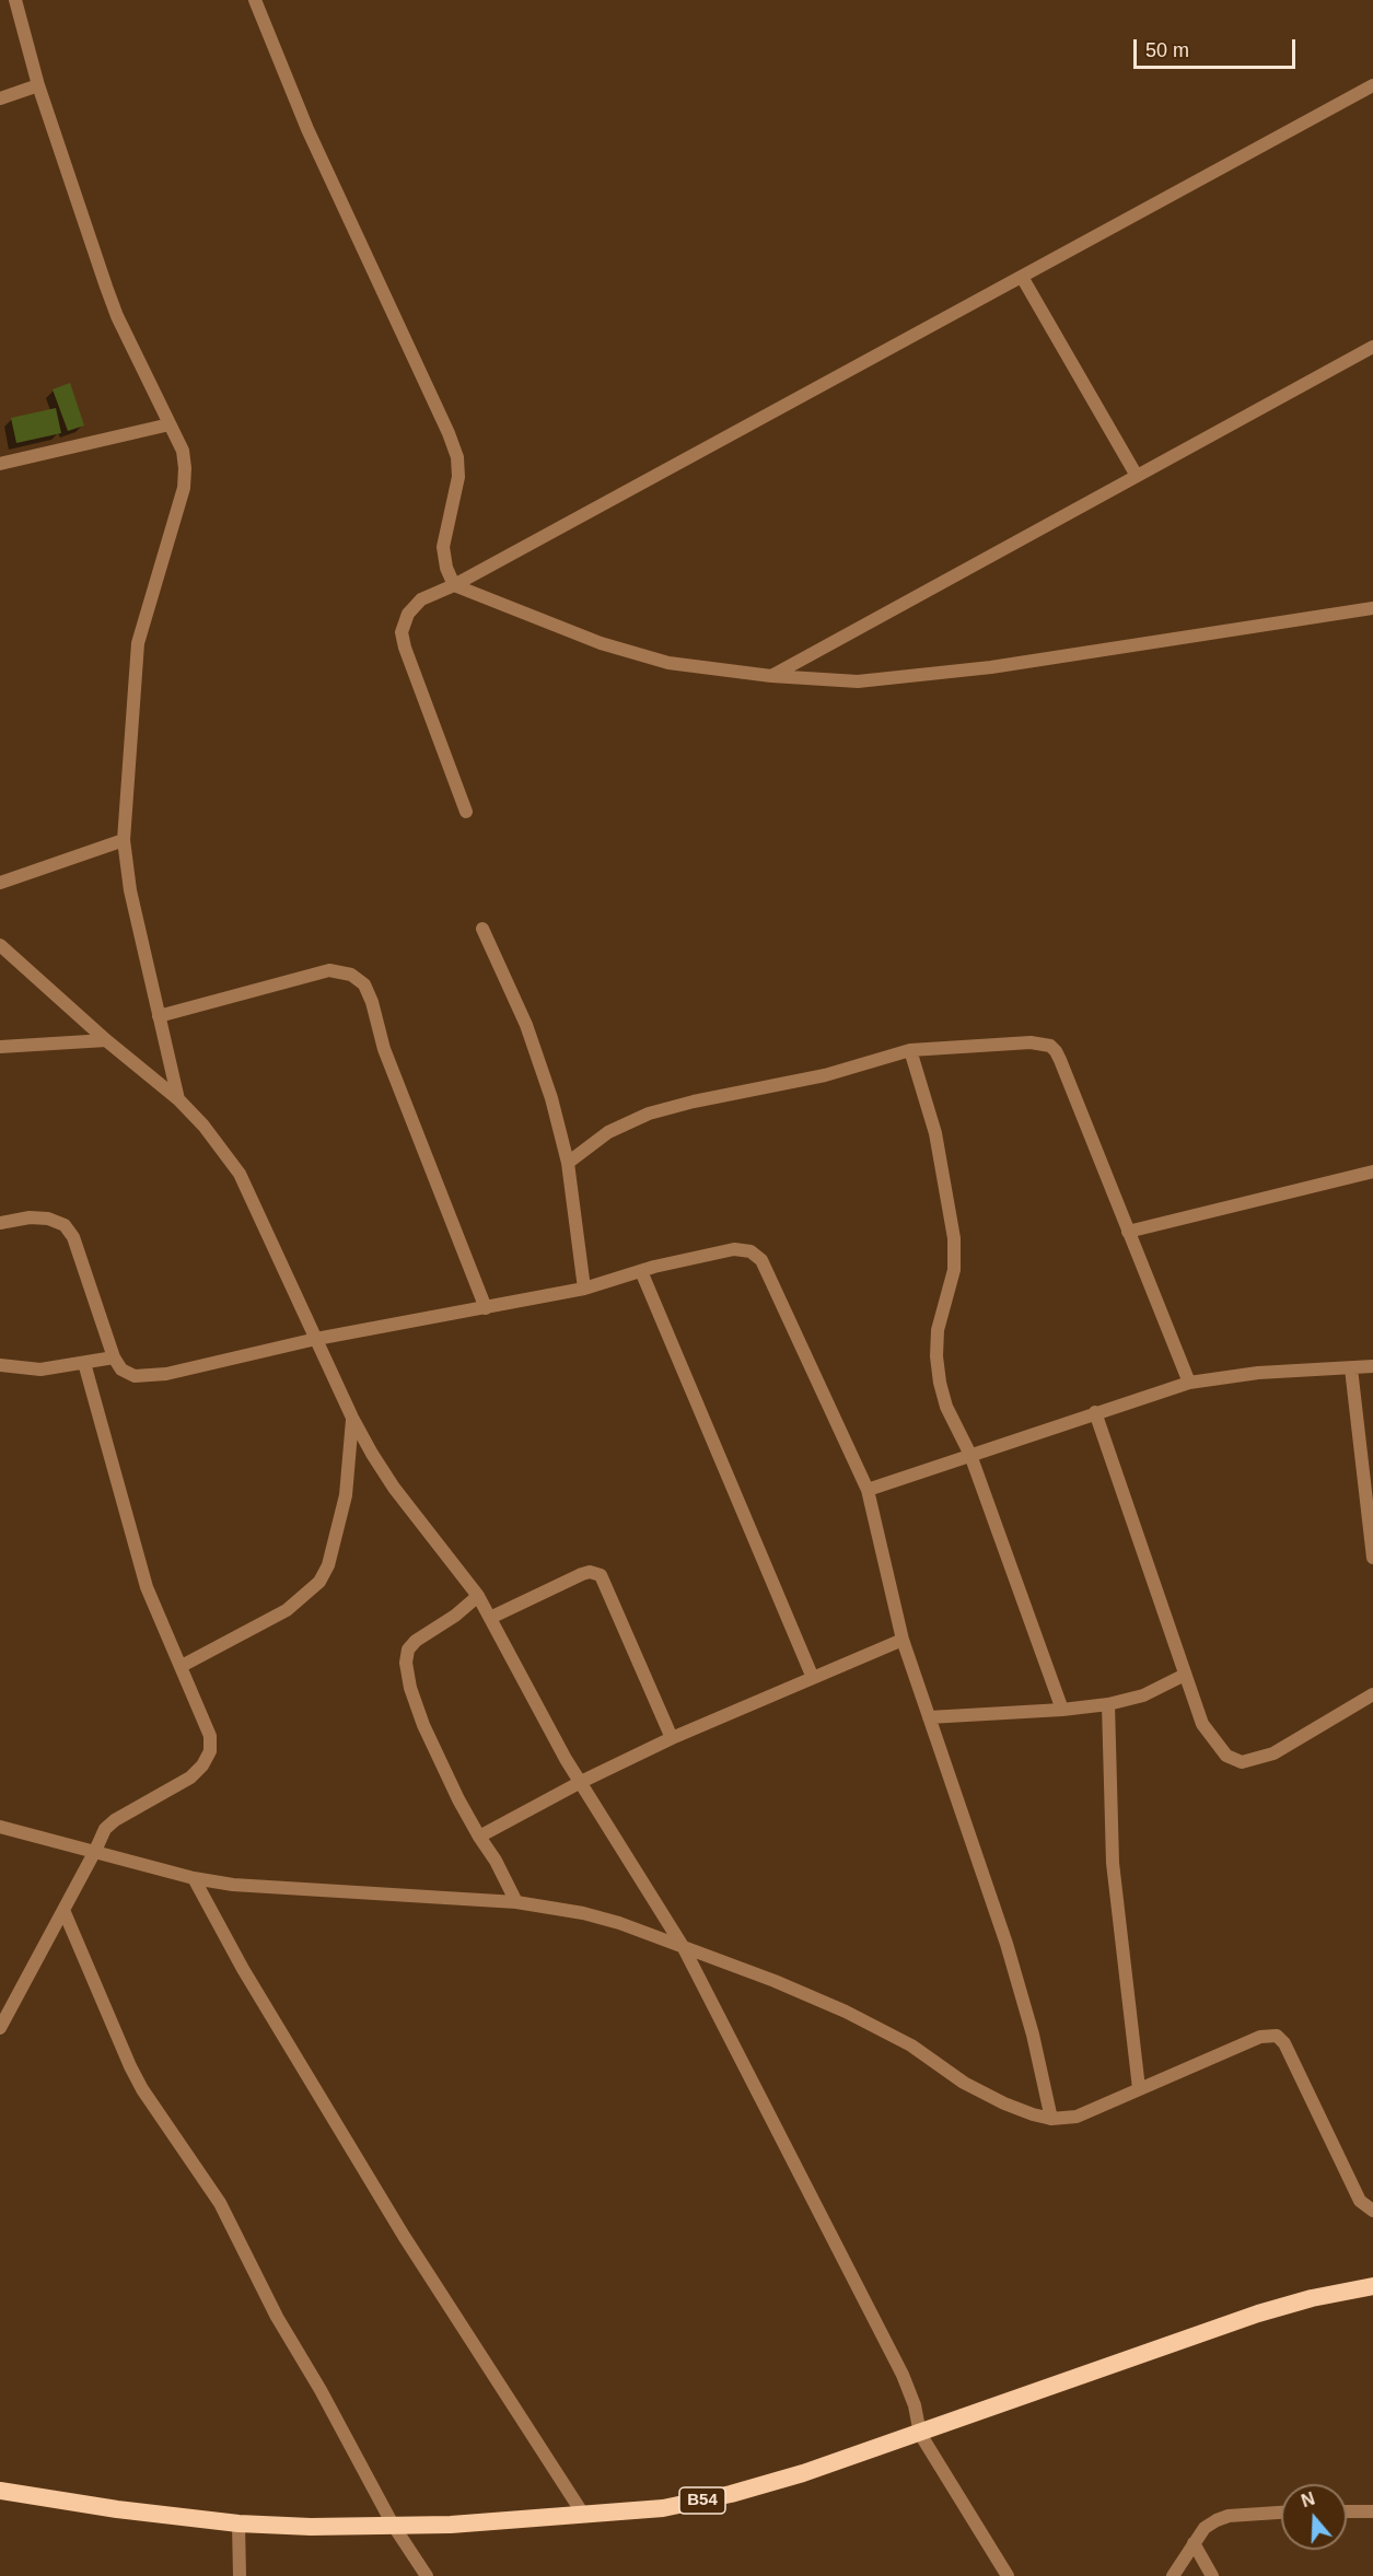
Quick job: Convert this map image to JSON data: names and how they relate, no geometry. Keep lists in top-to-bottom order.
{
  "streets": {
    "highway": ["B54"]
  },
  "scale_bar": "50 m",
  "north": "top"
}
